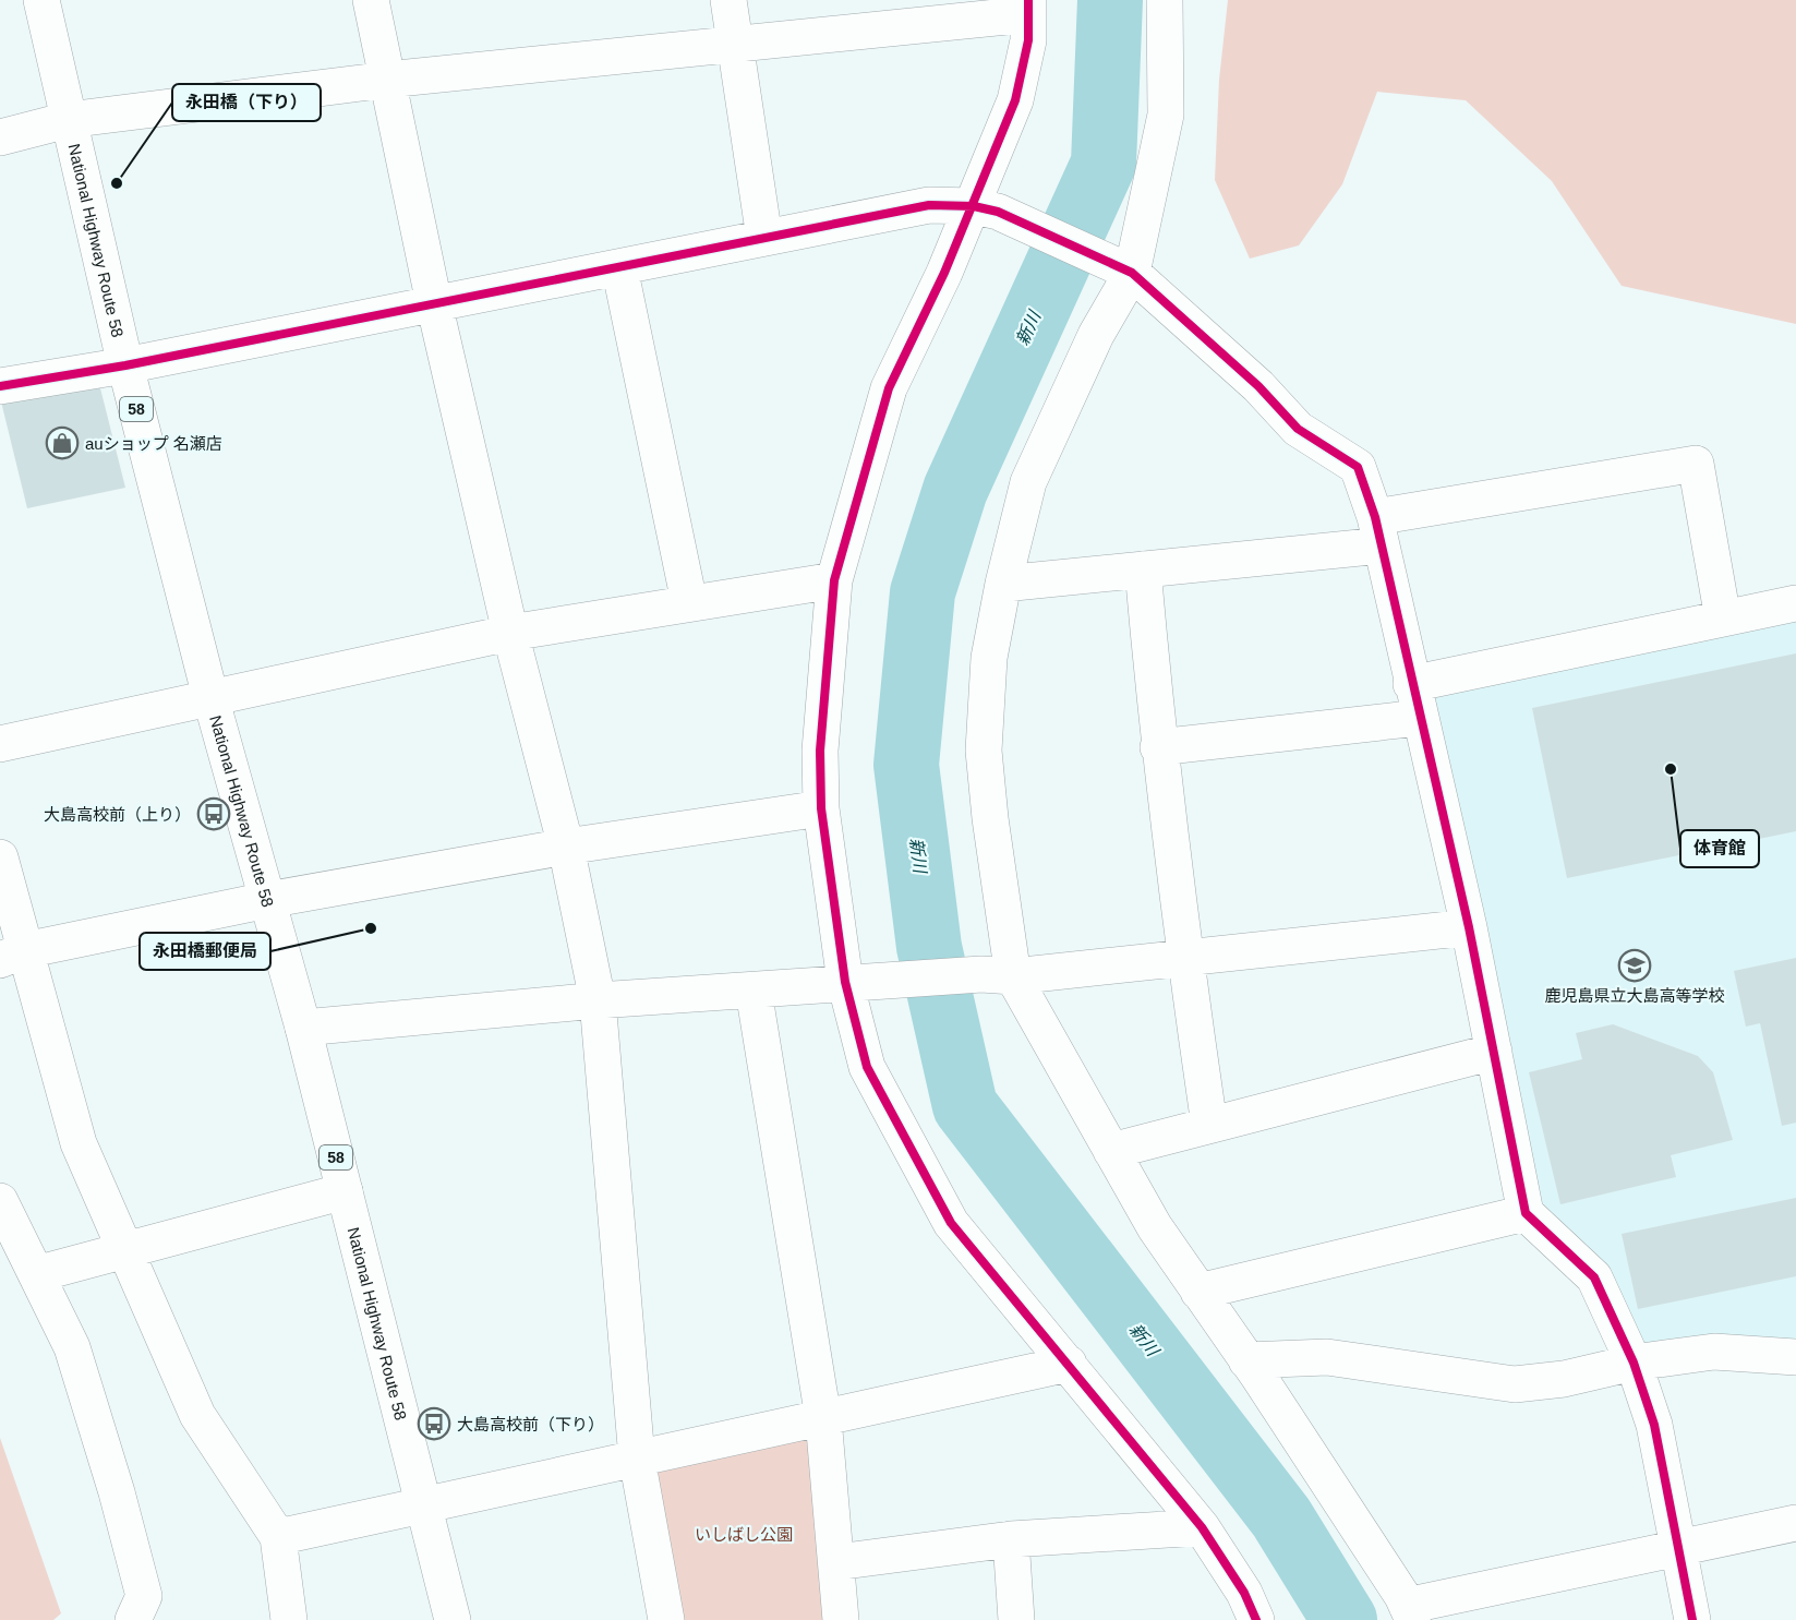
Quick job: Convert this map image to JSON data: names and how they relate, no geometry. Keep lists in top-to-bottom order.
{
  "streets": {
    "main road": ["National Highway Route 58", "58"]
  },
  "water": ["新川"],
  "parks": ["いしばし公園"],
  "places": {
    "other": ["永田橋（下り）", "体育館", "永田橋郵便局"],
    "shop": ["auショップ 名瀬店"],
    "bus stop": ["大島高校前（上り）", "大島高校前（下り）"],
    "school or university": ["鹿児島県立大島高等学校"]
  }
}
